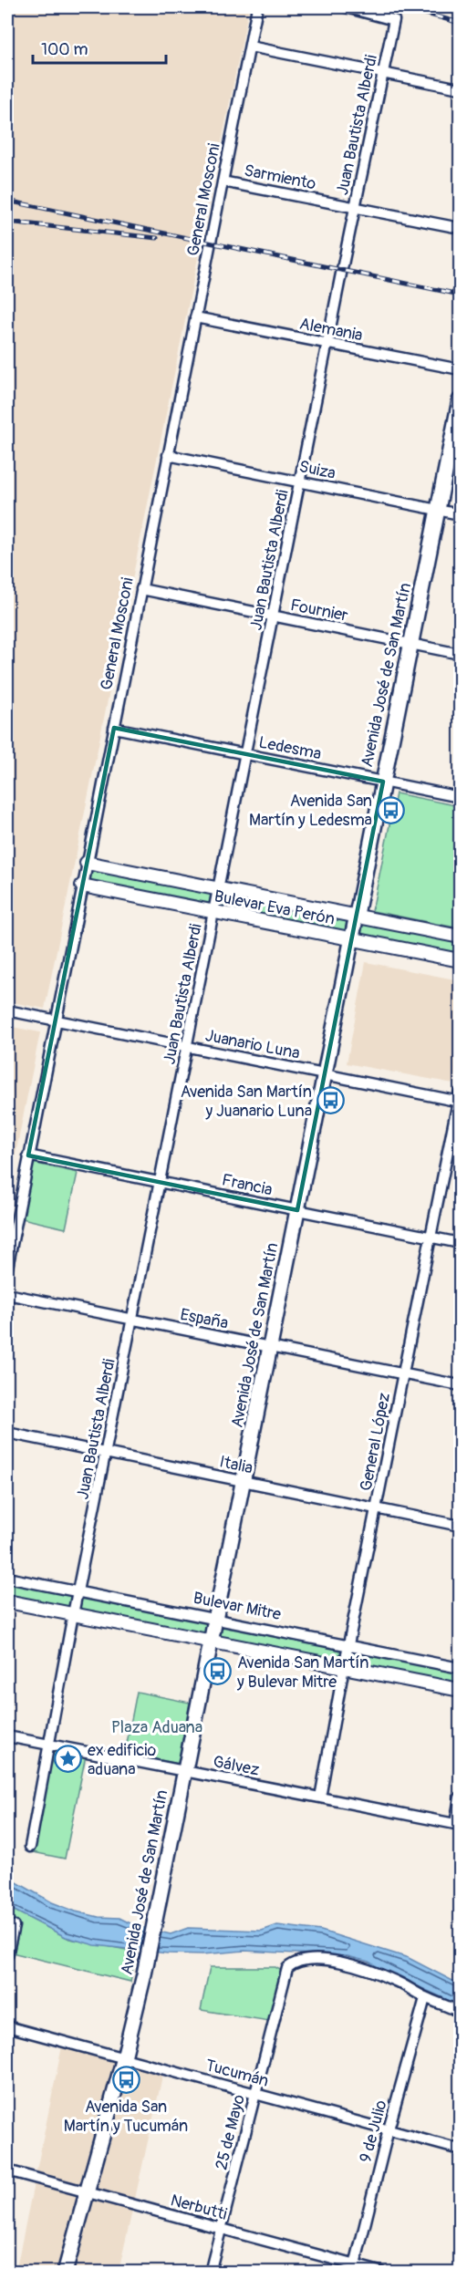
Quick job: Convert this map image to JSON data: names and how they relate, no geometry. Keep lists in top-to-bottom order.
{
  "streets": {
    "main road": ["Avenida José de San Martín"],
    "street": [
      "Juan Bautista Alberdi",
      "Sarmiento",
      "General Mosconi",
      "Alemania",
      "Suiza",
      "Fournier",
      "Ledesma",
      "Bulevar Eva Perón",
      "Juanario Luna",
      "Francia",
      "España",
      "General López",
      "Italia",
      "Bulevar Mitre",
      "Gálvez",
      "Tucumán",
      "9 de Julio",
      "25 de Mayo",
      "Nerbutti"
    ]
  },
  "crossings": [
    ["Juan Bautista Alberdi", "Sarmiento"],
    ["Juan Bautista Alberdi", "Alemania"],
    ["Juan Bautista Alberdi", "Suiza"],
    ["Juan Bautista Alberdi", "Fournier"],
    ["Juan Bautista Alberdi", "Ledesma"],
    ["Juan Bautista Alberdi", "Bulevar Eva Perón"],
    ["Juan Bautista Alberdi", "Juanario Luna"],
    ["Juan Bautista Alberdi", "Francia"],
    ["Juan Bautista Alberdi", "España"],
    ["Juan Bautista Alberdi", "Italia"],
    ["Juan Bautista Alberdi", "Bulevar Mitre"],
    ["Juan Bautista Alberdi", "Gálvez"],
    ["Sarmiento", "General Mosconi"],
    ["General Mosconi", "Alemania"],
    ["General Mosconi", "Suiza"],
    ["General Mosconi", "Fournier"],
    ["General Mosconi", "Ledesma"],
    ["General Mosconi", "Bulevar Eva Perón"],
    ["General Mosconi", "Juanario Luna"],
    ["General Mosconi", "Francia"],
    ["Suiza", "Avenida José de San Martín"],
    ["Fournier", "Avenida José de San Martín"],
    ["Avenida José de San Martín", "Ledesma"],
    ["Avenida José de San Martín", "Bulevar Eva Perón"],
    ["Avenida José de San Martín", "Juanario Luna"],
    ["Avenida José de San Martín", "Francia"],
    ["Avenida José de San Martín", "España"],
    ["Avenida José de San Martín", "Italia"],
    ["Avenida José de San Martín", "Bulevar Mitre"],
    ["Avenida José de San Martín", "Gálvez"],
    ["Avenida José de San Martín", "Tucumán"],
    ["Avenida José de San Martín", "Nerbutti"],
    ["Juanario Luna", "General López"],
    ["Francia", "General López"],
    ["España", "General López"],
    ["General López", "Italia"],
    ["General López", "Bulevar Mitre"],
    ["General López", "Gálvez"],
    ["Tucumán", "9 de Julio"],
    ["Tucumán", "25 de Mayo"],
    ["9 de Julio", "25 de Mayo"],
    ["9 de Julio", "Nerbutti"],
    ["25 de Mayo", "Nerbutti"]
  ],
  "parks": ["Plaza Aduana"],
  "places": {
    "bus stop": [
      "Avenida San Martín y Ledesma",
      "Avenida San Martín y Juanario Luna",
      "Avenida San Martín y Bulevar Mitre",
      "Avenida San Martín y Tucumán"
    ],
    "place": ["ex edificio aduana"]
  },
  "scale_bar": "100 m"
}
